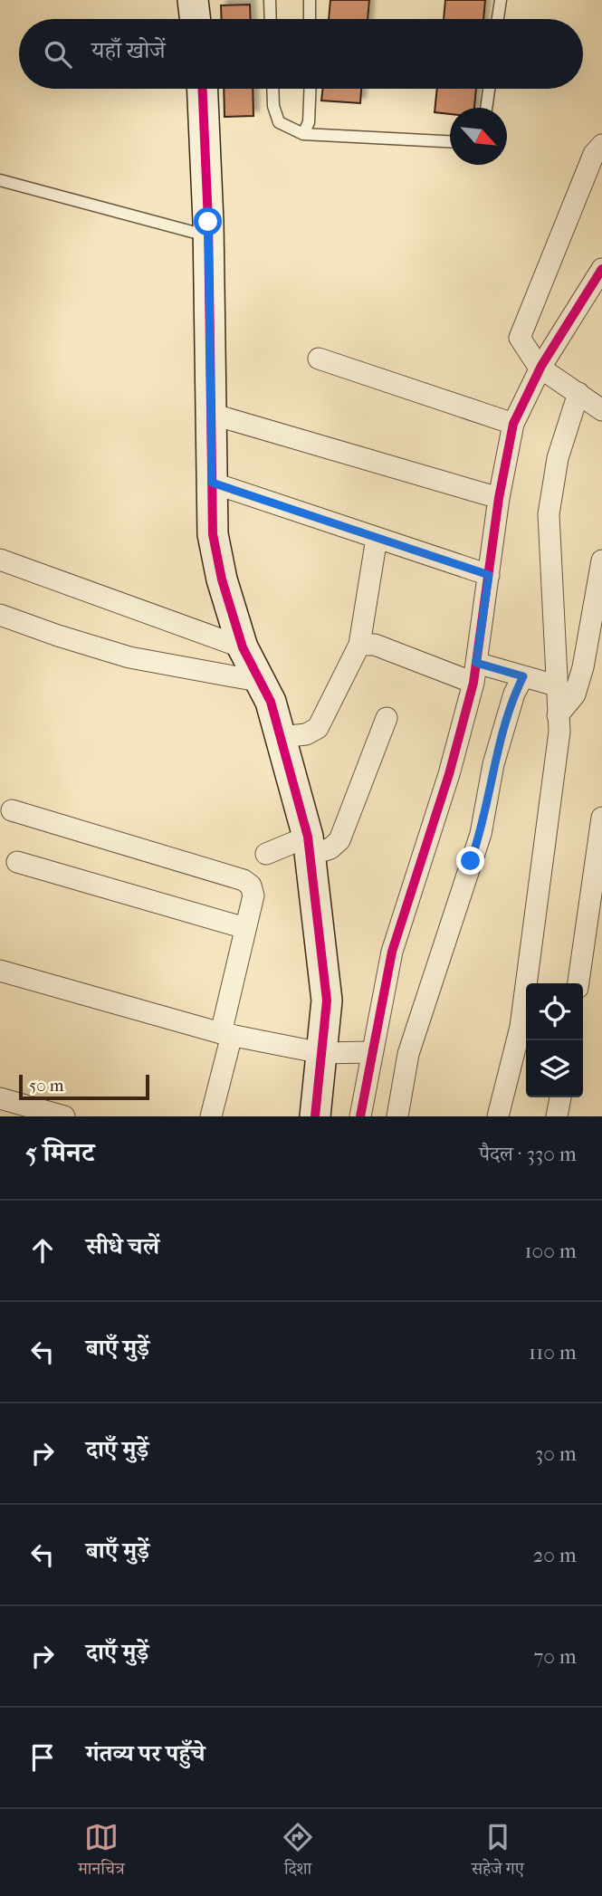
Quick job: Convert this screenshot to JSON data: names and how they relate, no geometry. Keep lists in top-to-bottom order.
{
  "scale_bar": "50 m",
  "north": "bottom right",
  "page": {
    "search": "यहाँ खोजें",
    "scale": "50 m",
    "heading": ["5 मिनट", "पैदल · 330 m"],
    "list": [
      ["सीधे चलें", "100 m"],
      ["बाएँ मुड़ें", "110 m"],
      ["दाएँ मुड़ें", "30 m"],
      ["बाएँ मुड़ें", "20 m"],
      ["दाएँ मुड़ें", "70 m"],
      "गंतव्य पर पहुँचे"
    ],
    "nav": ["मानचित्र", "दिशा", "सहेजे गए"]
  }
}
